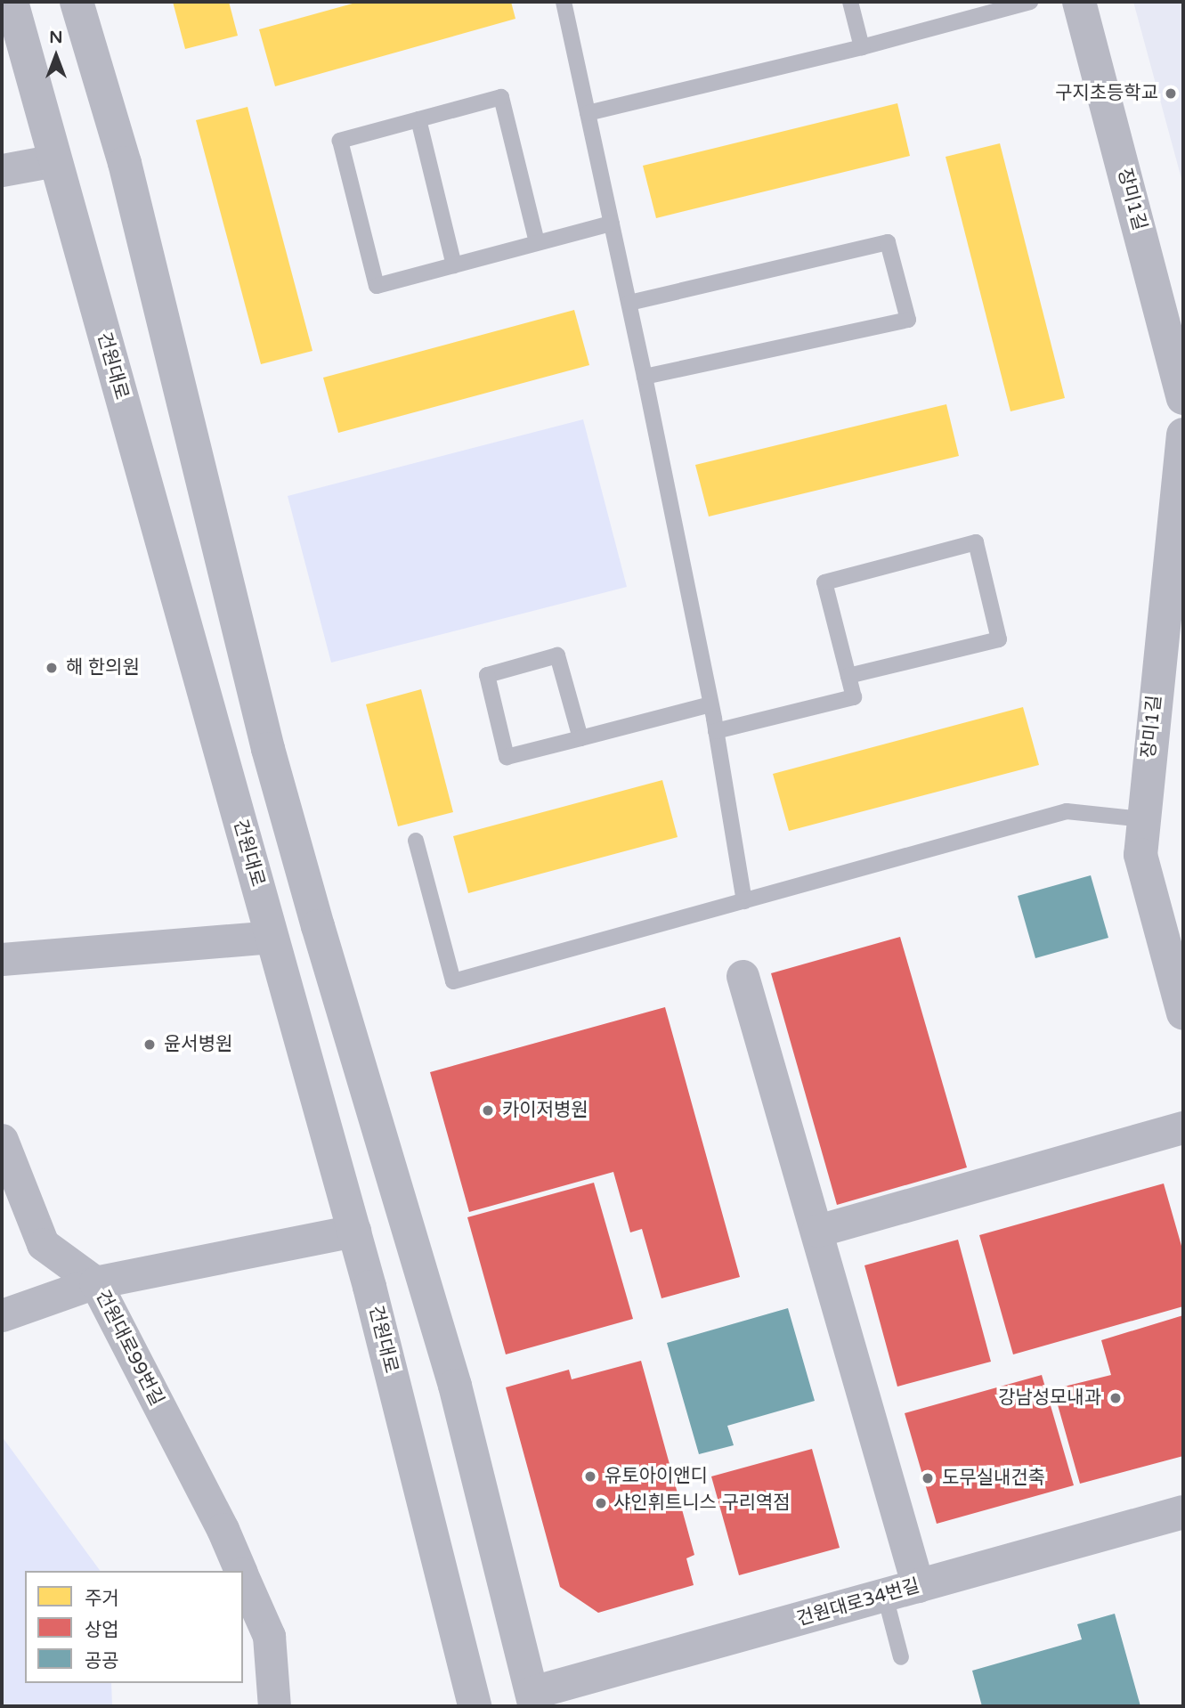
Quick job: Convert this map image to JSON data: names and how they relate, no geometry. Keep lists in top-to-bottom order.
{
  "streets": {
    "street": [
      "장미1길",
      "건원대로",
      "건원대로99번길",
      "건원대로34번길"
    ]
  },
  "places": [
    "구지초등학교",
    "해 한의원",
    "윤서병원",
    "카이저병원",
    "강남성모내과",
    "유토아이앤디",
    "도무실내건축",
    "샤인휘트니스 구리역점"
  ],
  "legend": ["주거", "상업", "공공"],
  "north": "top"
}
